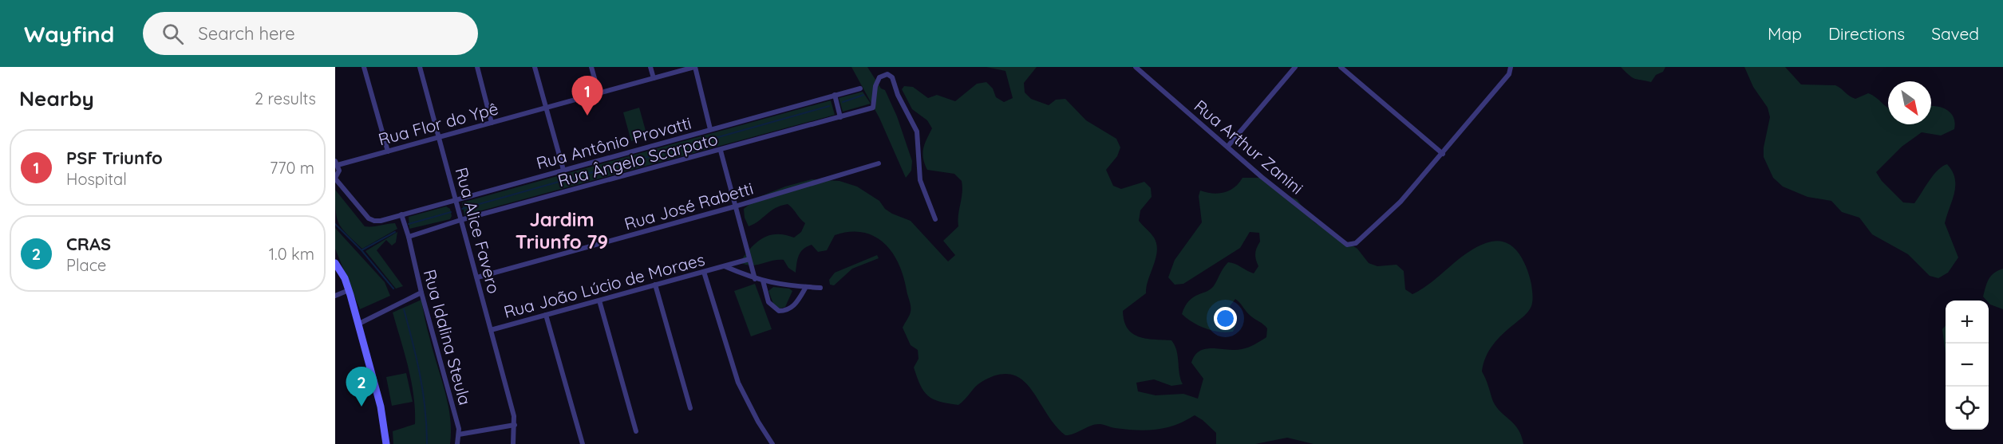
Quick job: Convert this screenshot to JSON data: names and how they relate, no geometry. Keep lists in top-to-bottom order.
{
  "streets": {
    "street": [
      "Rua Flor do Ypê",
      "Rua Antônio Provatti",
      "Rua Arthur Zanini",
      "Rua Ângelo Scarpato",
      "Rua José Rabetti",
      "Rua Alice Favero",
      "Rua João Lúcio de Moraes",
      "Rua Idalina Steula"
    ]
  },
  "crossings": [
    ["Rua Flor do Ypê", "Rua Alice Favero"],
    ["Rua Antônio Provatti", "Rua Alice Favero"],
    ["Rua Antônio Provatti", "Rua Idalina Steula"],
    ["Rua Ângelo Scarpato", "Rua Alice Favero"],
    ["Rua Ângelo Scarpato", "Rua Idalina Steula"],
    ["Rua José Rabetti", "Rua Alice Favero"],
    ["Rua Alice Favero", "Rua João Lúcio de Moraes"]
  ],
  "districts": ["Jardim Triunfo 79"],
  "north": "bottom right",
  "page": {
    "header": "Wayfind",
    "search": "Search here",
    "nav": ["Map", "Directions", "Saved"],
    "heading": ["Nearby", "2 results"],
    "pins": ["1", "2"],
    "list": [
      {
        "mark": "1",
        "name": "PSF Triunfo",
        "note": "Hospital",
        "value": "770 m"
      },
      {
        "mark": "2",
        "name": "CRAS",
        "note": "Place",
        "value": "1.0 km"
      }
    ],
    "map_buttons": ["+", "−"]
  }
}
